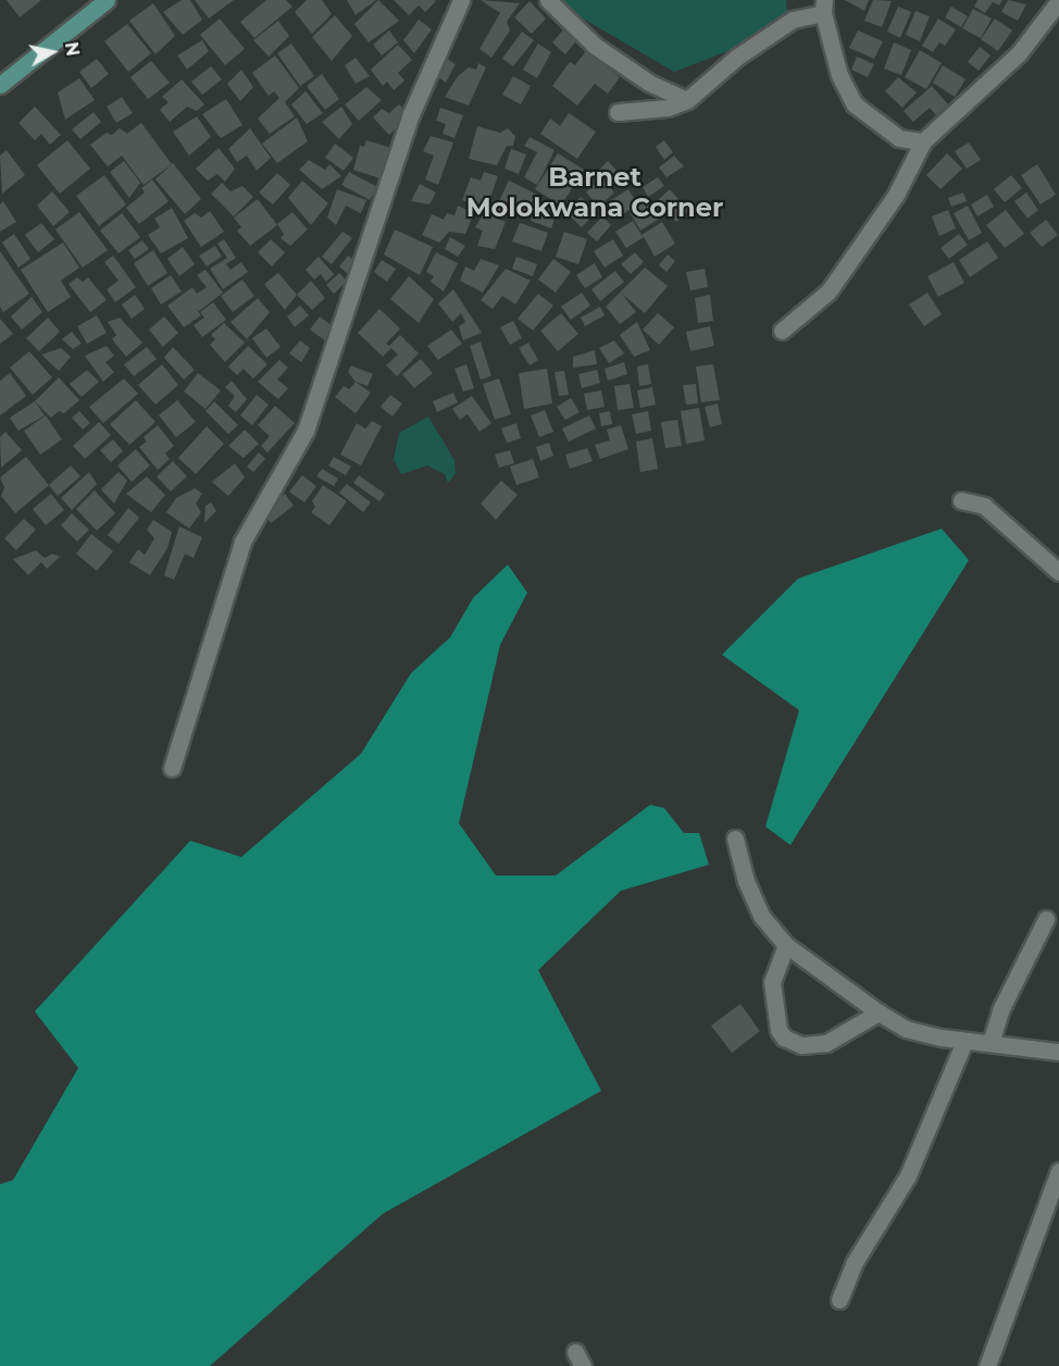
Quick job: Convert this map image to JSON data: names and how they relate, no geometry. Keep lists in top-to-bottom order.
{
  "districts": ["Barnet Molokwana Corner"],
  "north": "right"
}
